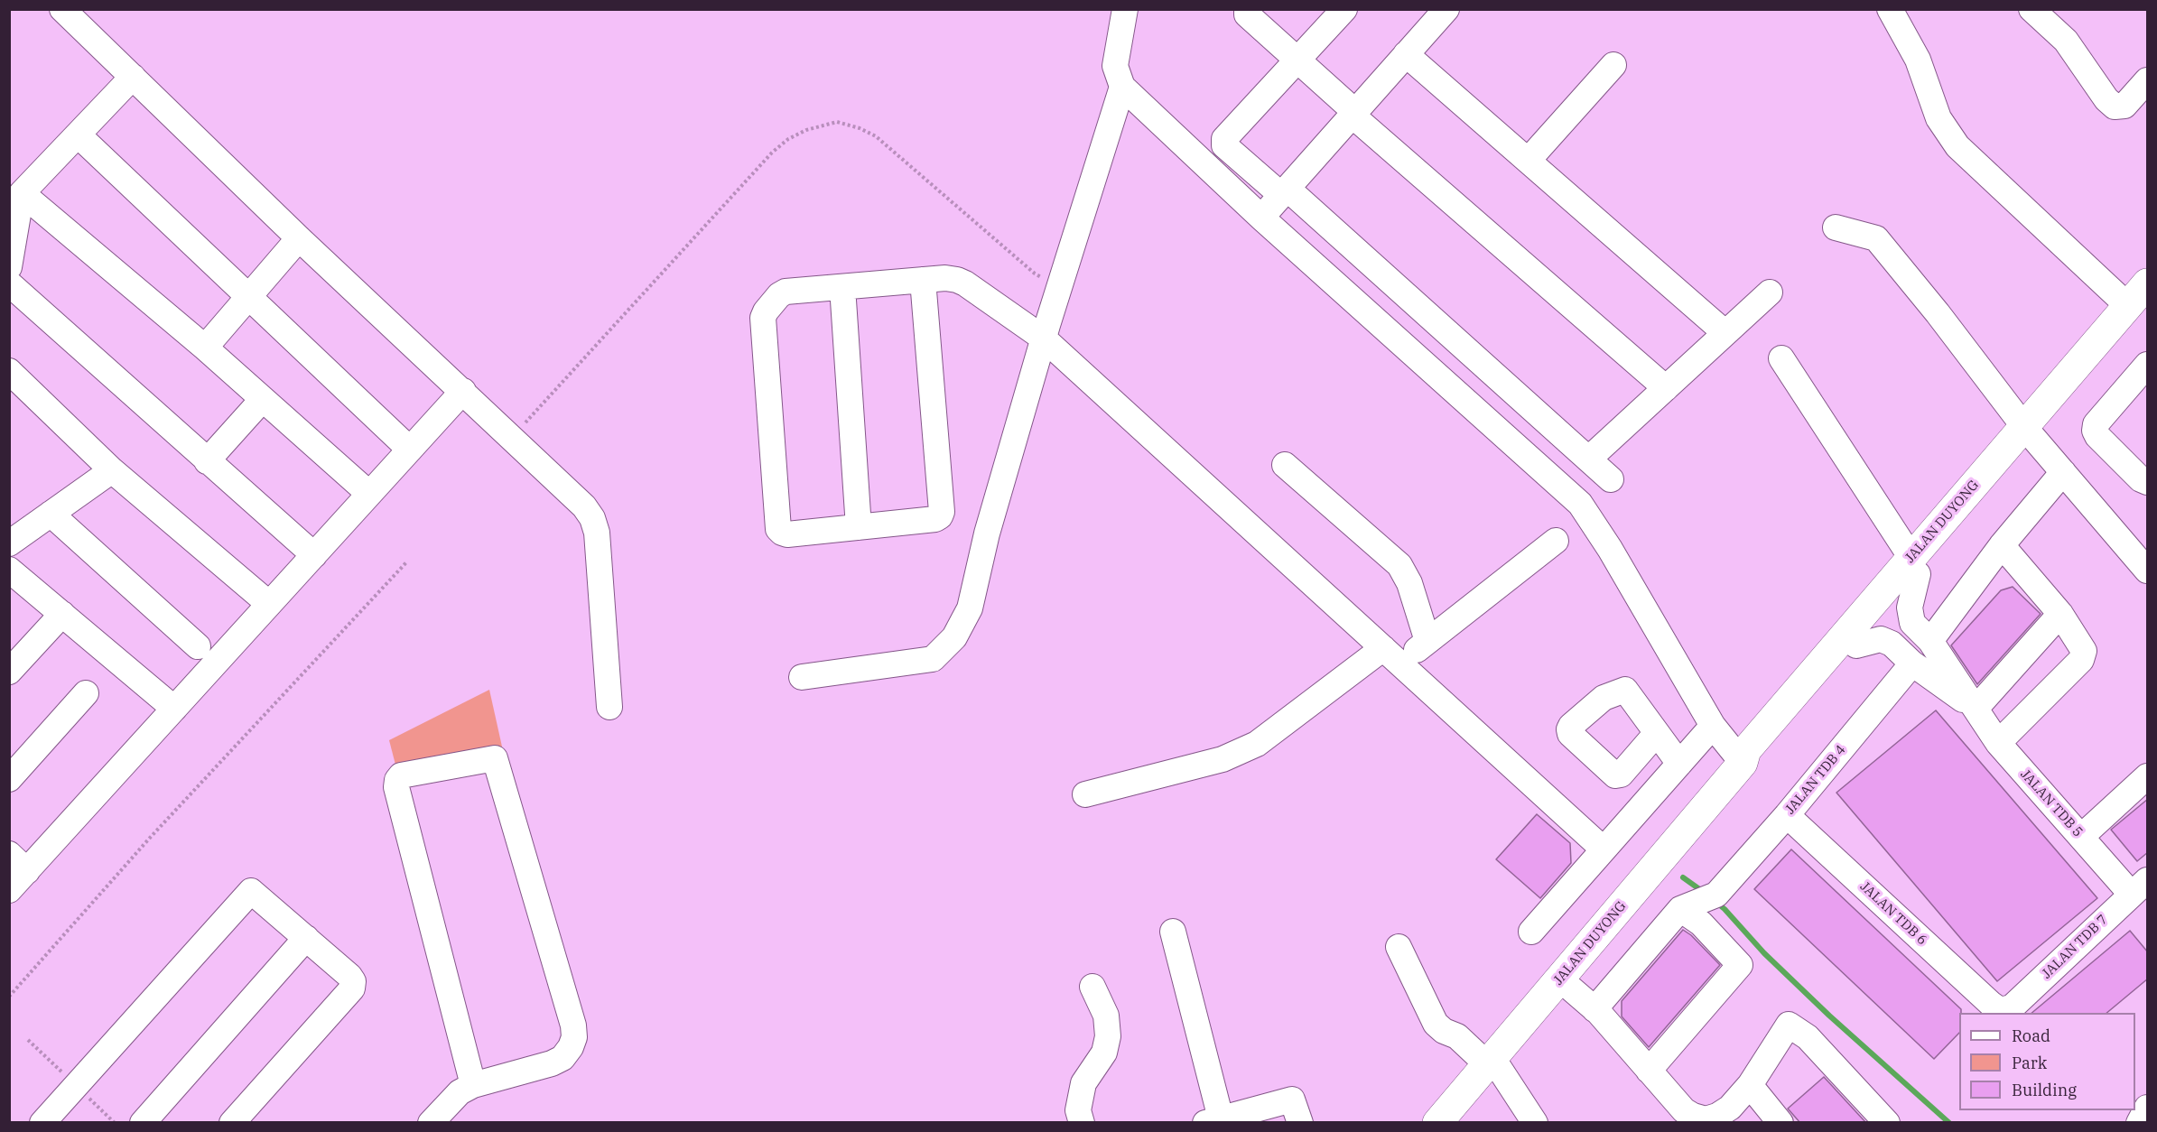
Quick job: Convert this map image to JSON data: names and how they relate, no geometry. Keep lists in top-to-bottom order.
{
  "streets": {
    "main road": ["JALAN DUYONG"],
    "street": [
      "JALAN TDB 4",
      "JALAN TDB 5",
      "JALAN TDB 6",
      "JALAN TDB 7"
    ]
  },
  "crossings": [
    ["JALAN DUYONG", "JALAN TDB 5"],
    ["JALAN TDB 4", "JALAN TDB 6"],
    ["JALAN TDB 5", "JALAN TDB 7"],
    ["JALAN TDB 6", "JALAN TDB 7"]
  ],
  "legend": ["Road", "Park", "Building"]
}
